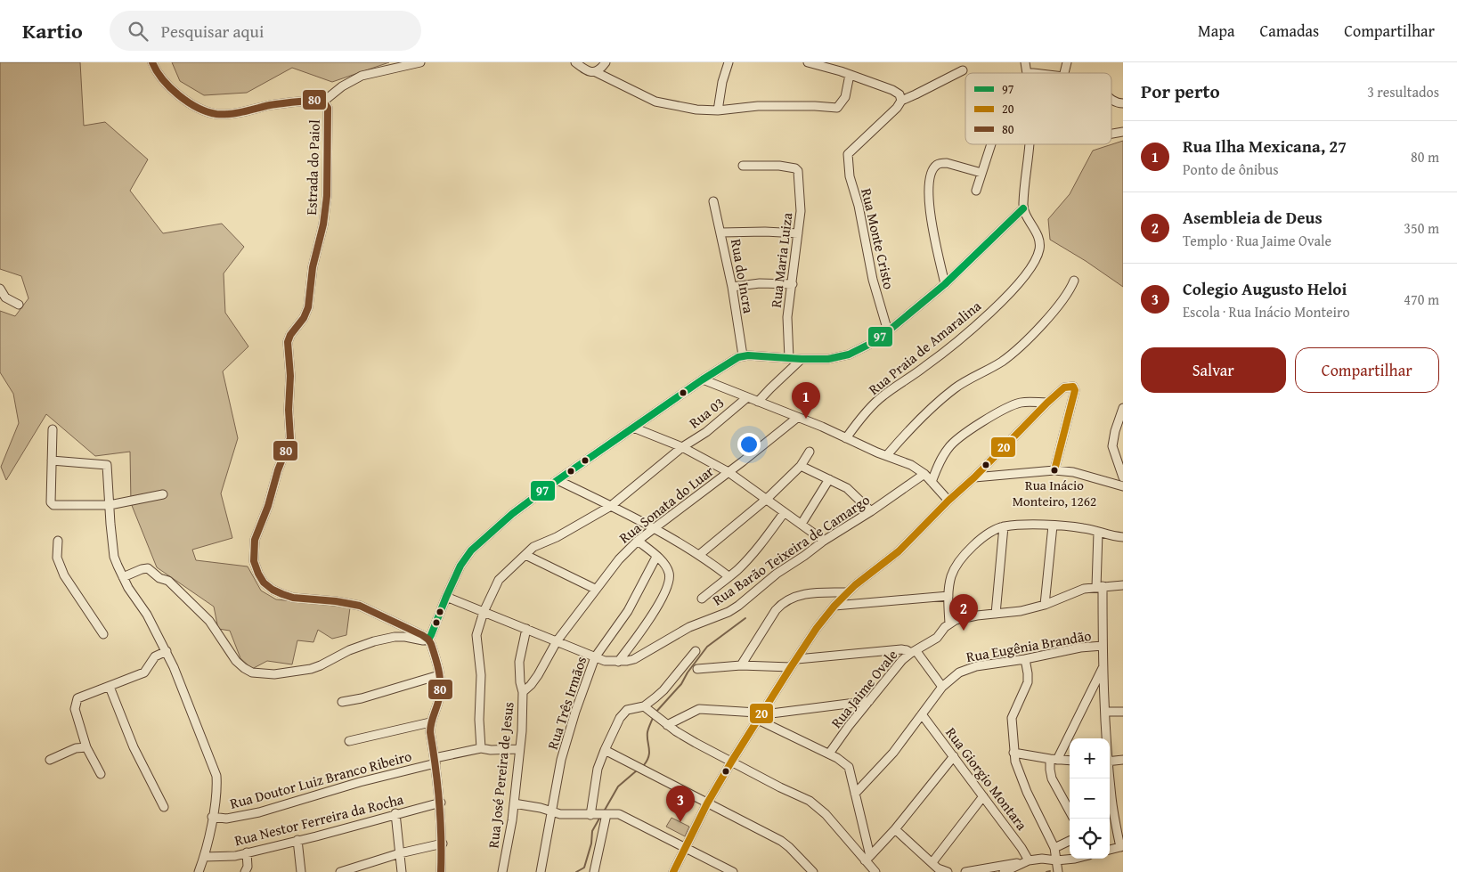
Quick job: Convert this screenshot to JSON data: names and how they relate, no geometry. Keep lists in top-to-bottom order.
{
  "streets": {
    "street": [
      "Estrada do Paiol",
      "Rua Monte Cristo",
      "Rua Maria Luiza",
      "Rua do Incra",
      "Rua Praia de Amaralina",
      "Rua 03",
      "Rua Sonata do Luar",
      "Rua Barão Teixeira de Camargo",
      "Rua Eugênia Brandão",
      "Rua Jaime Ovale",
      "Rua Três Irmãos",
      "Rua José Pereira de Jesus",
      "Rua Giorgio Montara",
      "Rua Doutor Luiz Branco Ribeiro",
      "Rua Nestor Ferreira da Rocha"
    ]
  },
  "crossings": [
    ["Rua 03", "Rua Barão Teixeira de Camargo"],
    ["Rua 03", "Rua Doutor Luiz Branco Ribeiro"],
    ["Rua Sonata do Luar", "Rua Barão Teixeira de Camargo"],
    ["Rua Sonata do Luar", "Rua José Pereira de Jesus"],
    ["Rua Barão Teixeira de Camargo", "Rua Três Irmãos"],
    ["Rua Barão Teixeira de Camargo", "Rua José Pereira de Jesus"],
    ["Rua Eugênia Brandão", "Rua Giorgio Montara"],
    ["Rua José Pereira de Jesus", "Rua Doutor Luiz Branco Ribeiro"]
  ],
  "places": ["Rua Inácio Monteiro, 1262"],
  "lines": ["transit line 80", "transit line 97", "transit line 20"],
  "legend": ["97", "20", "80"],
  "page": {
    "header": "Kartio",
    "search": "Pesquisar aqui",
    "nav": ["Mapa", "Camadas", "Compartilhar"],
    "heading": ["Por perto", "3 resultados"],
    "list": [
      {
        "mark": "1",
        "name": "Rua Ilha Mexicana, 27",
        "note": "Ponto de ônibus",
        "value": "80 m"
      },
      {
        "mark": "2",
        "name": "Asembleia de Deus",
        "note": "Templo · Rua Jaime Ovale",
        "value": "350 m"
      },
      {
        "mark": "3",
        "name": "Colegio Augusto Heloi",
        "note": "Escola · Rua Inácio Monteiro",
        "value": "470 m"
      }
    ],
    "buttons": ["Salvar", "Compartilhar"],
    "pins": ["1", "2", "3"],
    "map_buttons": ["+", "−"]
  }
}
